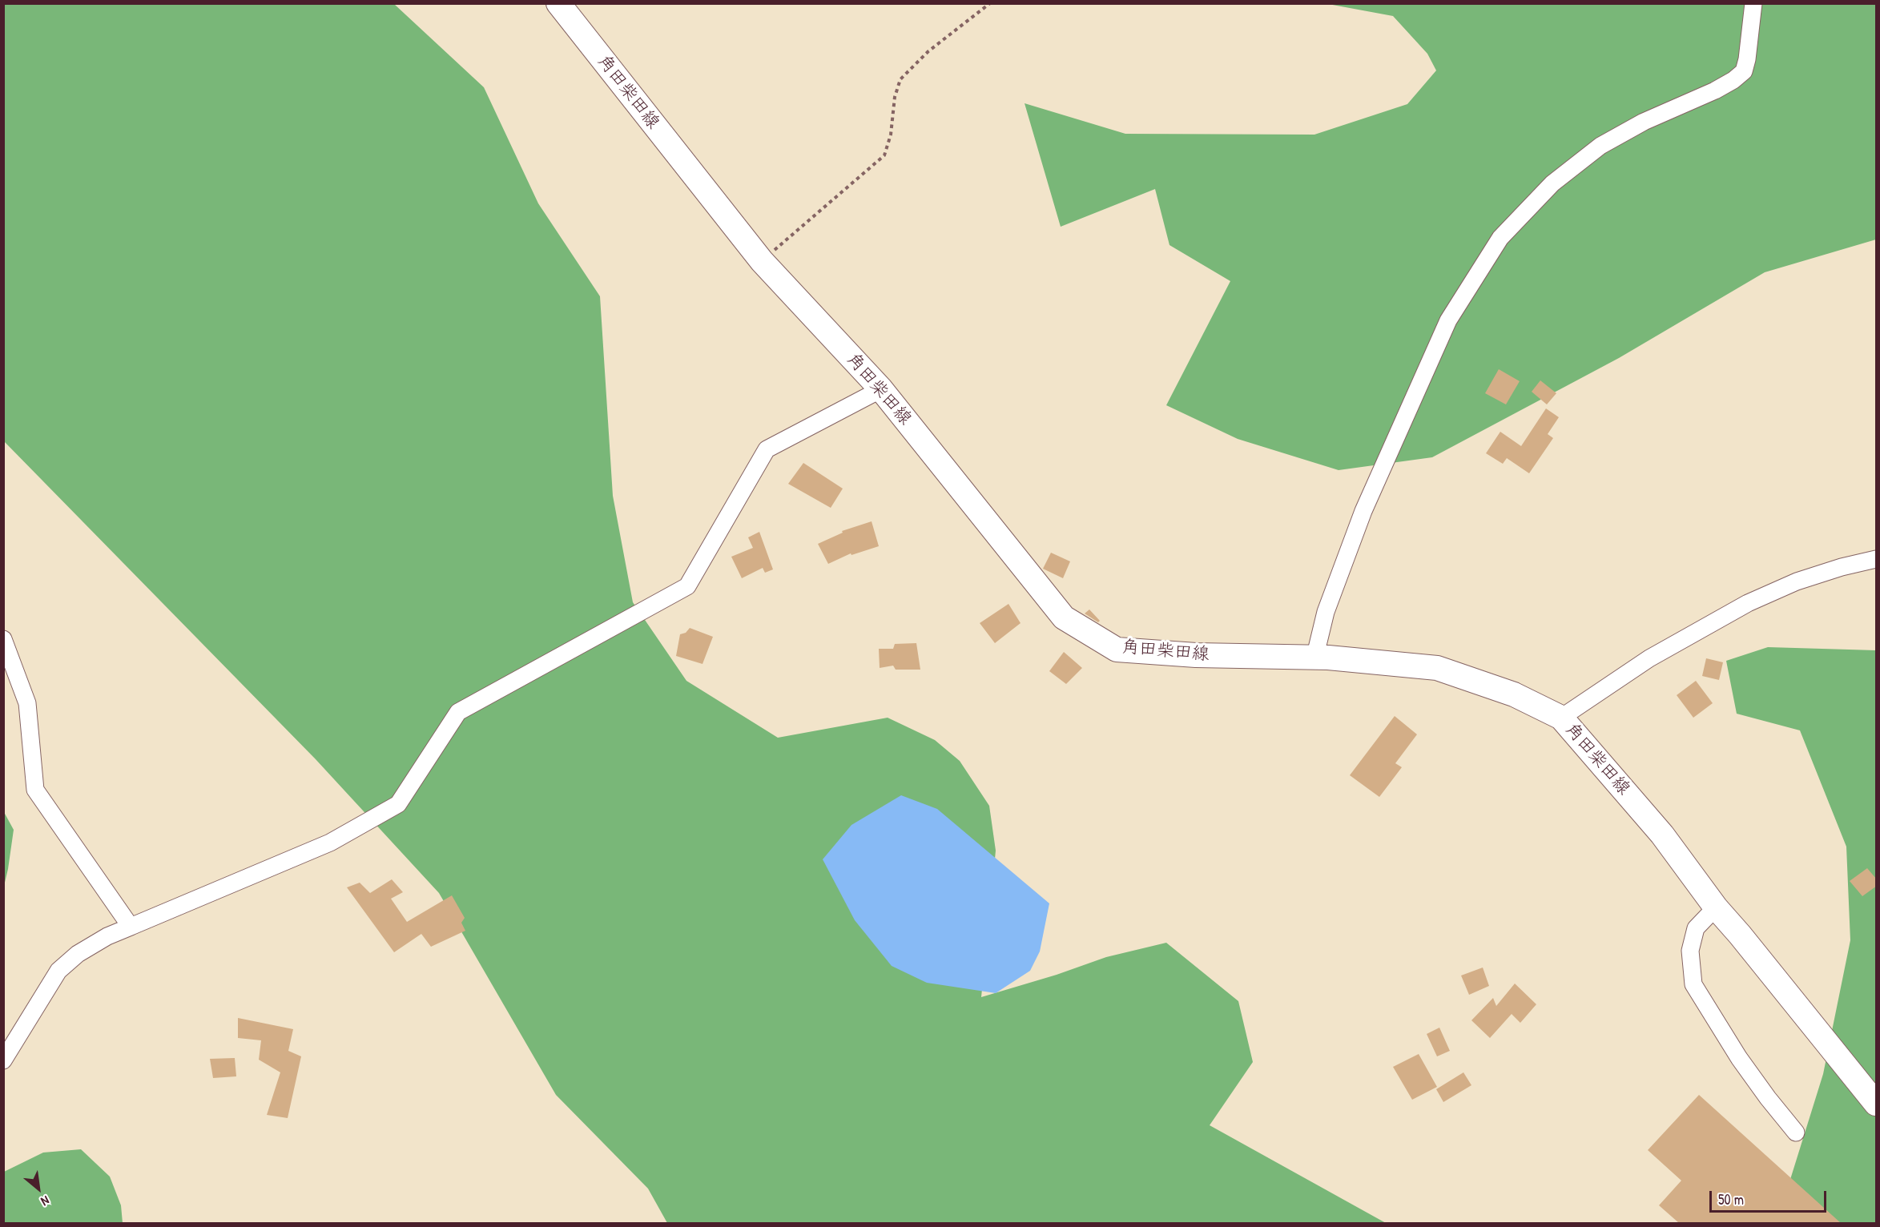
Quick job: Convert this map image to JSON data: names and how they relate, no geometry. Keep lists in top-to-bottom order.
{
  "streets": {
    "main road": ["角田柴田線"]
  },
  "scale_bar": "50 m",
  "north": "bottom right"
}
